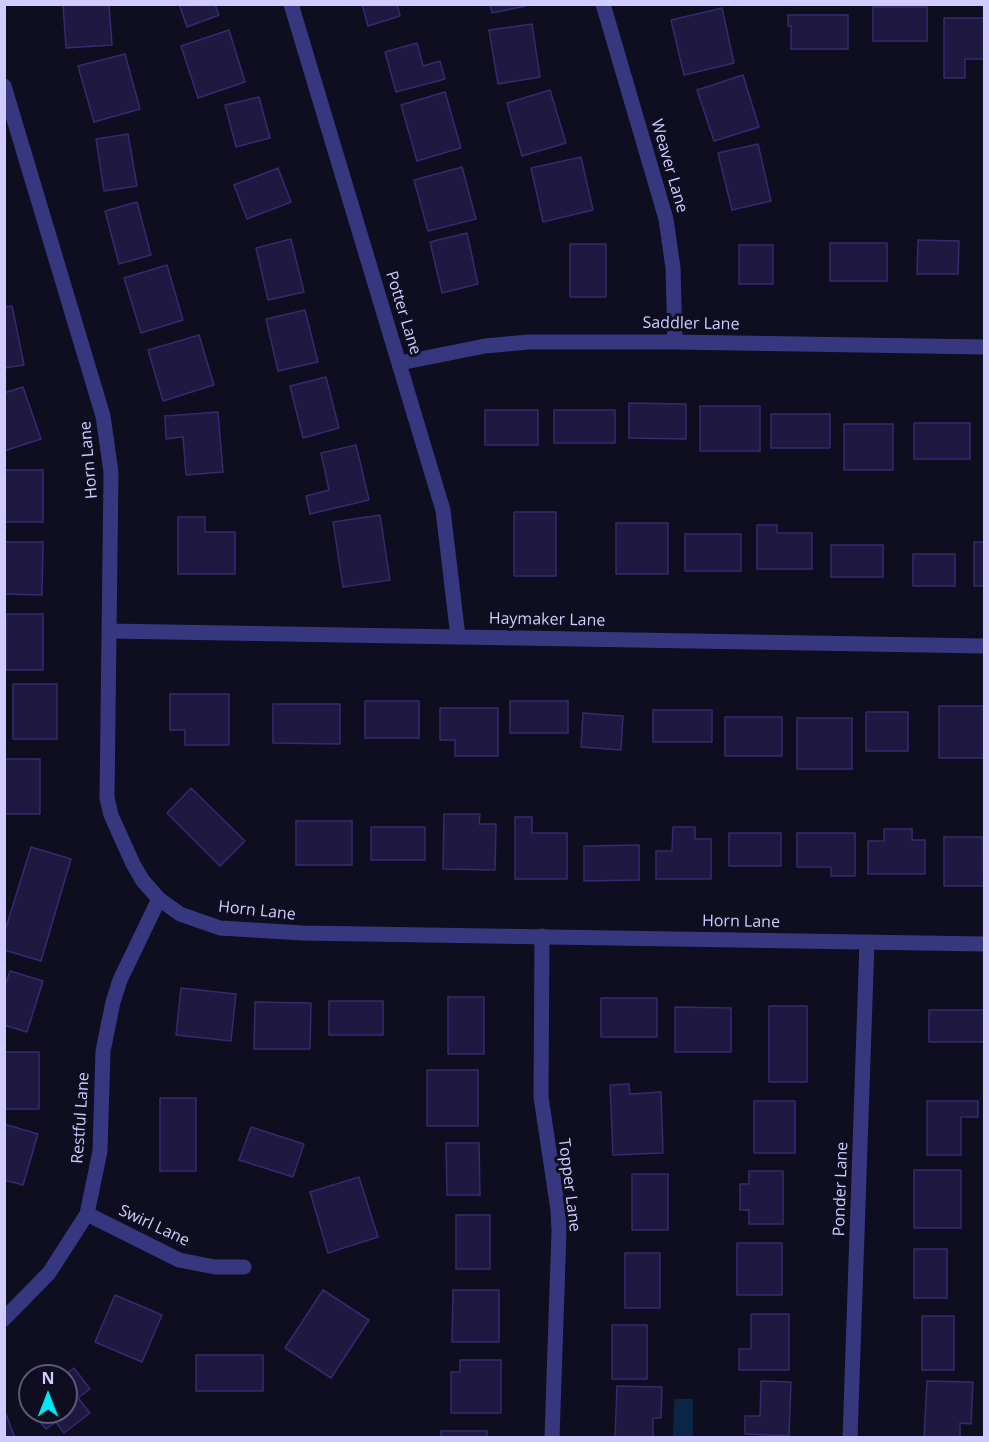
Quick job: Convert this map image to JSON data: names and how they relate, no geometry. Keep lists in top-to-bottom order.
{
  "streets": {
    "street": [
      "Weaver Lane",
      "Potter Lane",
      "Saddler Lane",
      "Horn Lane",
      "Haymaker Lane",
      "Restful Lane",
      "Topper Lane",
      "Ponder Lane",
      "Swirl Lane"
    ]
  },
  "crossings": [
    ["Weaver Lane", "Saddler Lane"],
    ["Potter Lane", "Saddler Lane"],
    ["Potter Lane", "Haymaker Lane"],
    ["Horn Lane", "Haymaker Lane"],
    ["Horn Lane", "Restful Lane"],
    ["Horn Lane", "Topper Lane"],
    ["Horn Lane", "Ponder Lane"],
    ["Restful Lane", "Swirl Lane"]
  ],
  "north": "top"
}
